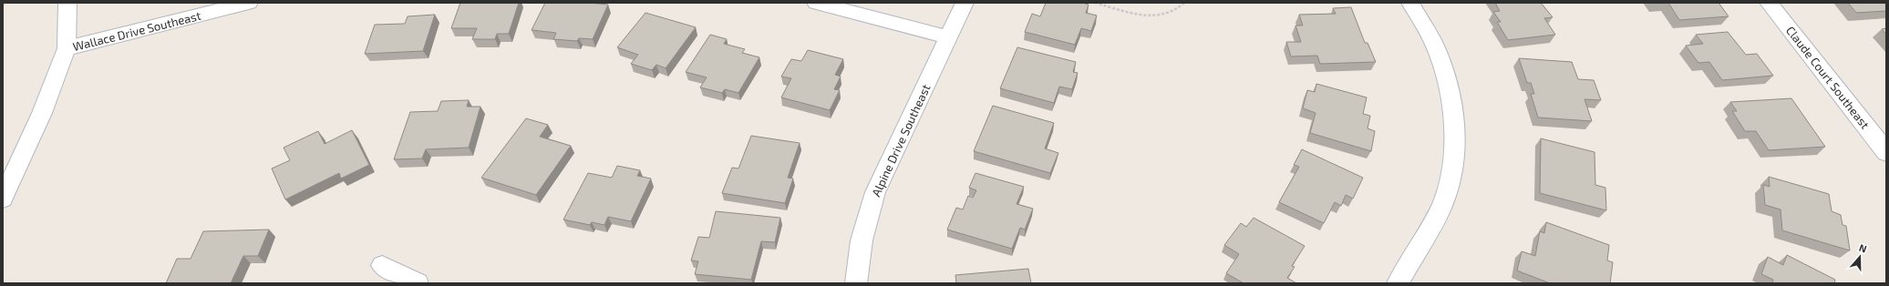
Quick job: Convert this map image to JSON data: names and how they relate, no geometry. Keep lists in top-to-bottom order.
{
  "streets": {
    "street": ["Wallace Drive Southeast", "Claude Court Southeast", "Alpine Drive Southeast"]
  },
  "north": "top"
}
